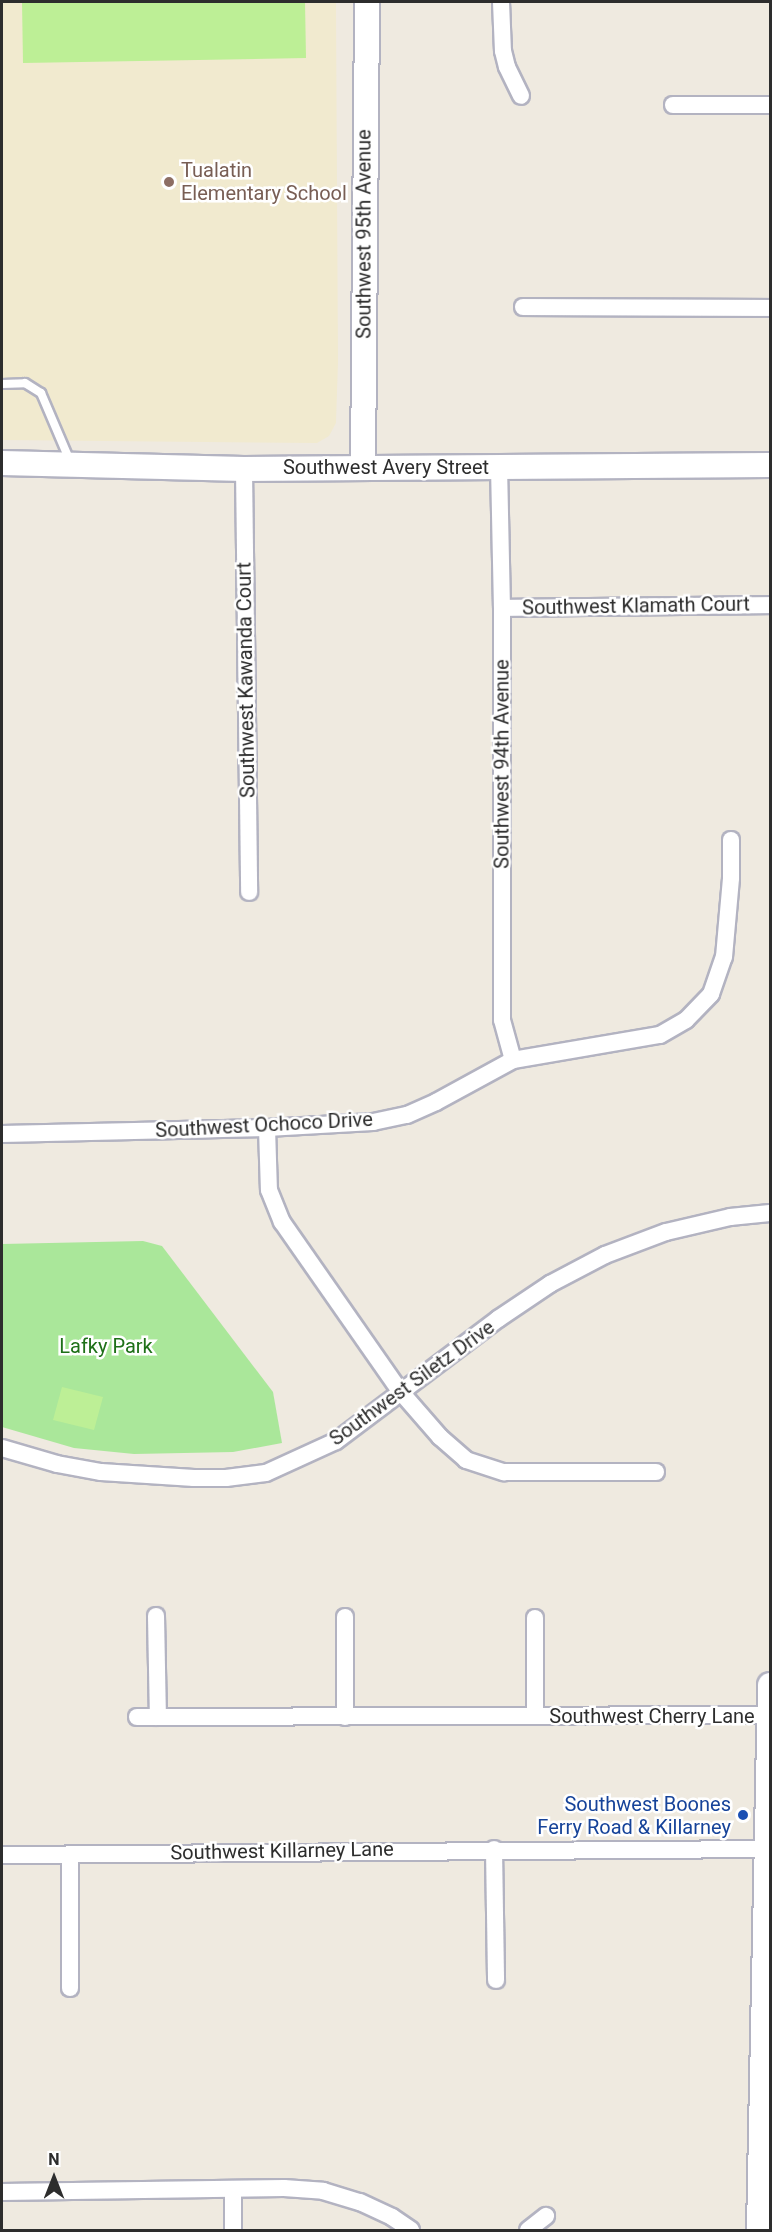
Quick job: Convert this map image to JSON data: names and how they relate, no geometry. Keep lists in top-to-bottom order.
{
  "streets": {
    "main road": ["Southwest 95th Avenue", "Southwest Avery Street"],
    "street": [
      "Southwest Klamath Court",
      "Southwest Kawanda Court",
      "Southwest 94th Avenue",
      "Southwest Ochoco Drive",
      "Southwest Siletz Drive",
      "Southwest Cherry Lane",
      "Southwest Killarney Lane"
    ]
  },
  "crossings": [
    ["Southwest 95th Avenue", "Southwest Avery Street"],
    ["Southwest Avery Street", "Southwest Kawanda Court"],
    ["Southwest Avery Street", "Southwest 94th Avenue"],
    ["Southwest Klamath Court", "Southwest 94th Avenue"],
    ["Southwest 94th Avenue", "Southwest Ochoco Drive"]
  ],
  "parks": ["Lafky Park"],
  "places": ["Tualatin Elementary School", "Southwest Boones Ferry Road & Killarney"],
  "north": "top"
}
